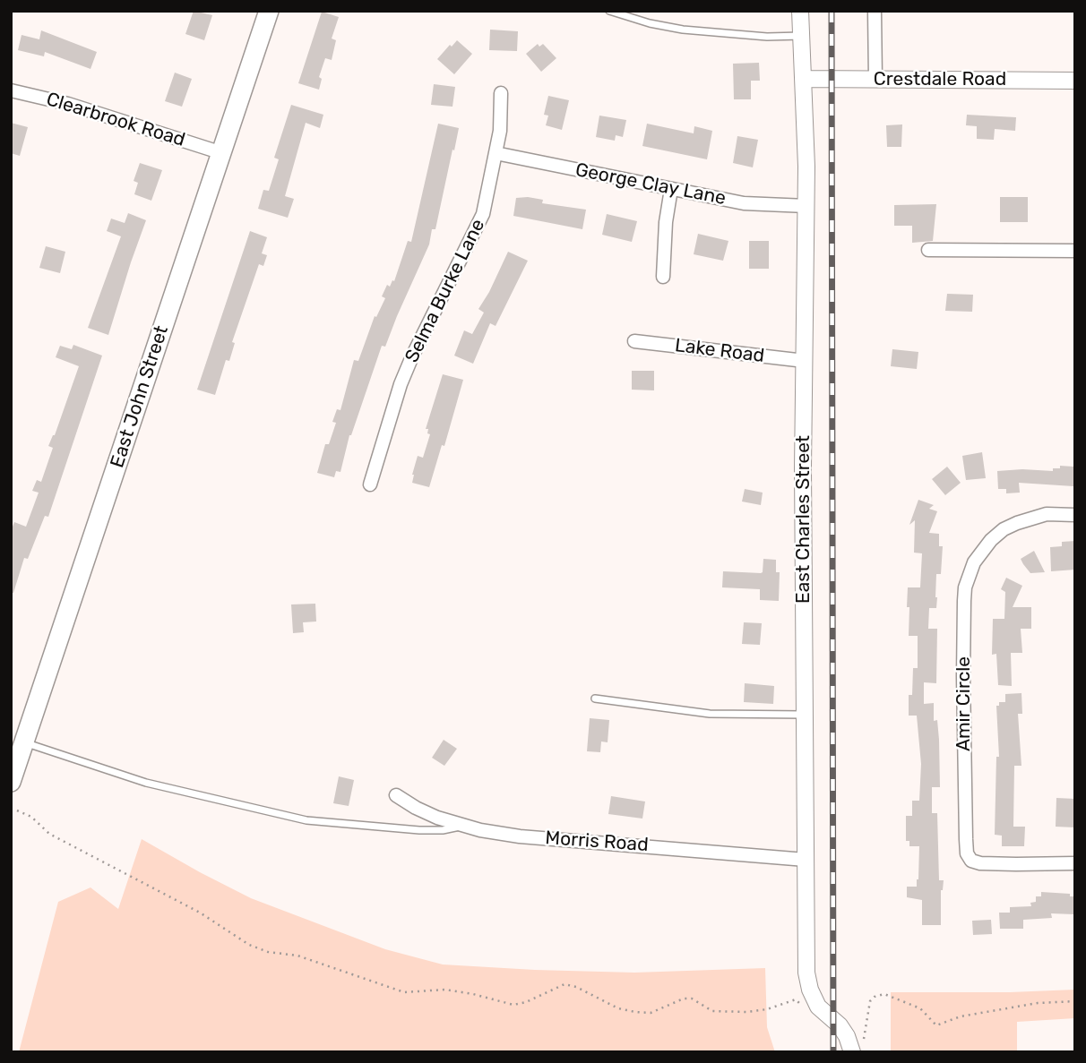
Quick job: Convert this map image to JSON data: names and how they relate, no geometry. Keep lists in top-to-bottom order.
{
  "streets": {
    "main road": ["East John Street"],
    "street": [
      "Crestdale Road",
      "Clearbrook Road",
      "George Clay Lane",
      "Selma Burke Lane",
      "Lake Road",
      "East Charles Street",
      "Amir Circle",
      "Morris Road"
    ]
  },
  "crossings": [
    ["Crestdale Road", "East Charles Street"],
    ["Clearbrook Road", "East John Street"],
    ["George Clay Lane", "Selma Burke Lane"],
    ["George Clay Lane", "East Charles Street"],
    ["Lake Road", "East Charles Street"],
    ["East Charles Street", "Morris Road"]
  ]
}
